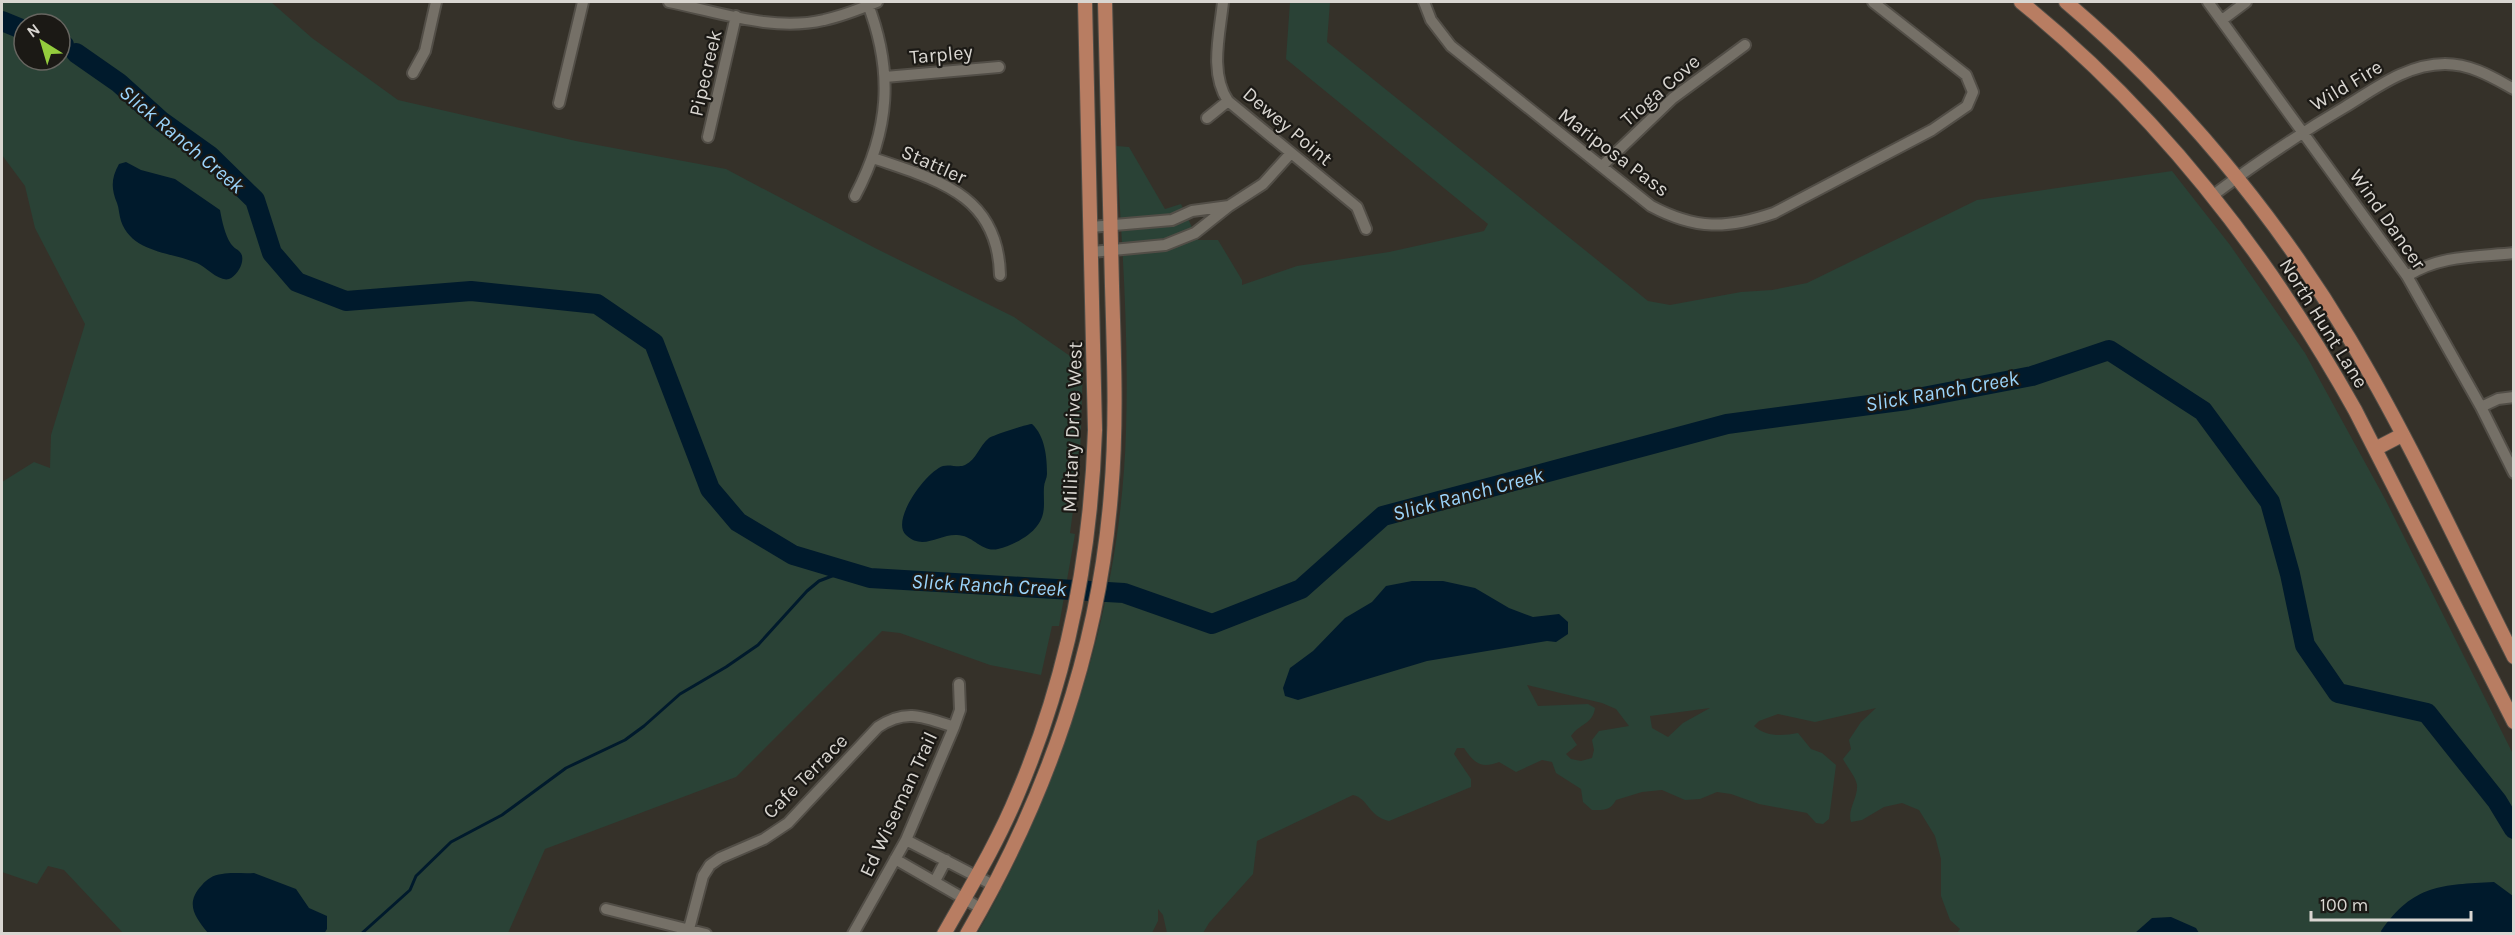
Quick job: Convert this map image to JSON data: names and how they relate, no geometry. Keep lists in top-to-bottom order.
{
  "streets": {
    "main road": ["North Hunt Lane", "Military Drive West"],
    "street": [
      "Tarpley",
      "Pipecreek",
      "Wild Fire",
      "Tioga Cove",
      "Dewey Point",
      "Mariposa Pass",
      "Stattler",
      "Wind Dancer",
      "Cafe Terrace",
      "Ed Wiseman Trail"
    ]
  },
  "crossings": [
    ["Wild Fire", "Wind Dancer"],
    ["Wild Fire", "North Hunt Lane"],
    ["Tioga Cove", "Mariposa Pass"],
    ["Cafe Terrace", "Ed Wiseman Trail"]
  ],
  "water": ["Slick Ranch Creek"],
  "scale_bar": "100 m",
  "north": "top left"
}
